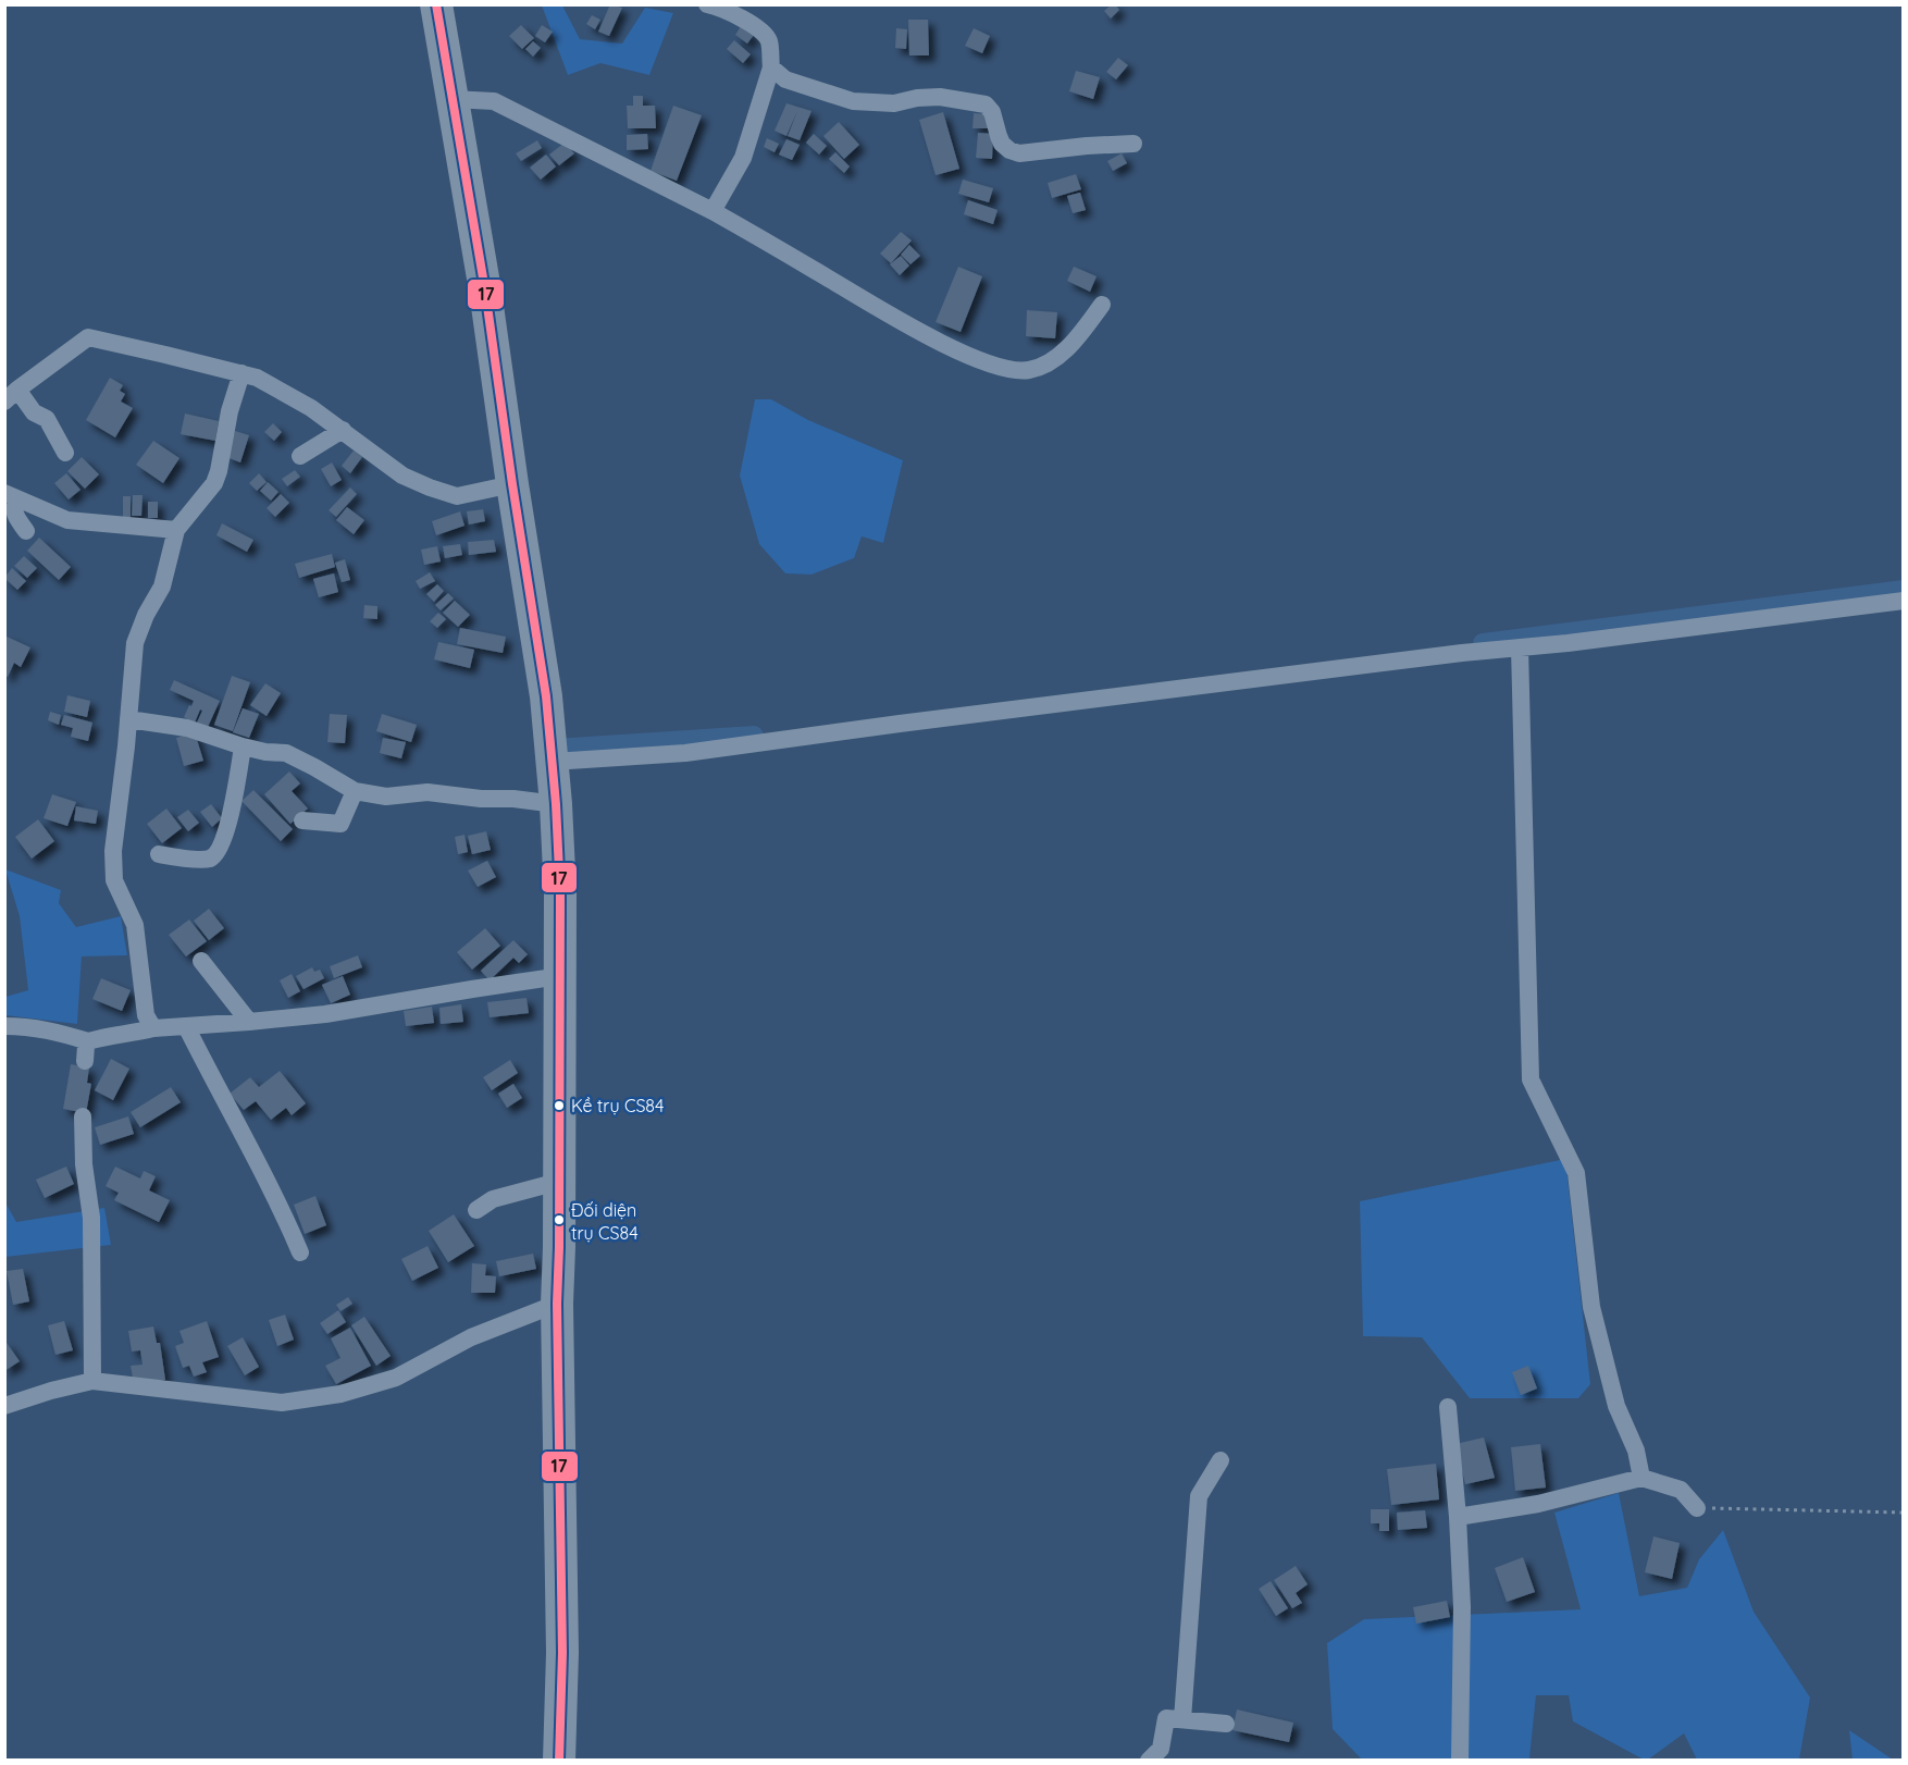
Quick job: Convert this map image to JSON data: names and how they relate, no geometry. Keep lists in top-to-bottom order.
{
  "places": ["Kề trụ CS84", "Đối diện trụ CS84"],
  "lines": ["transit line 17"]
}
